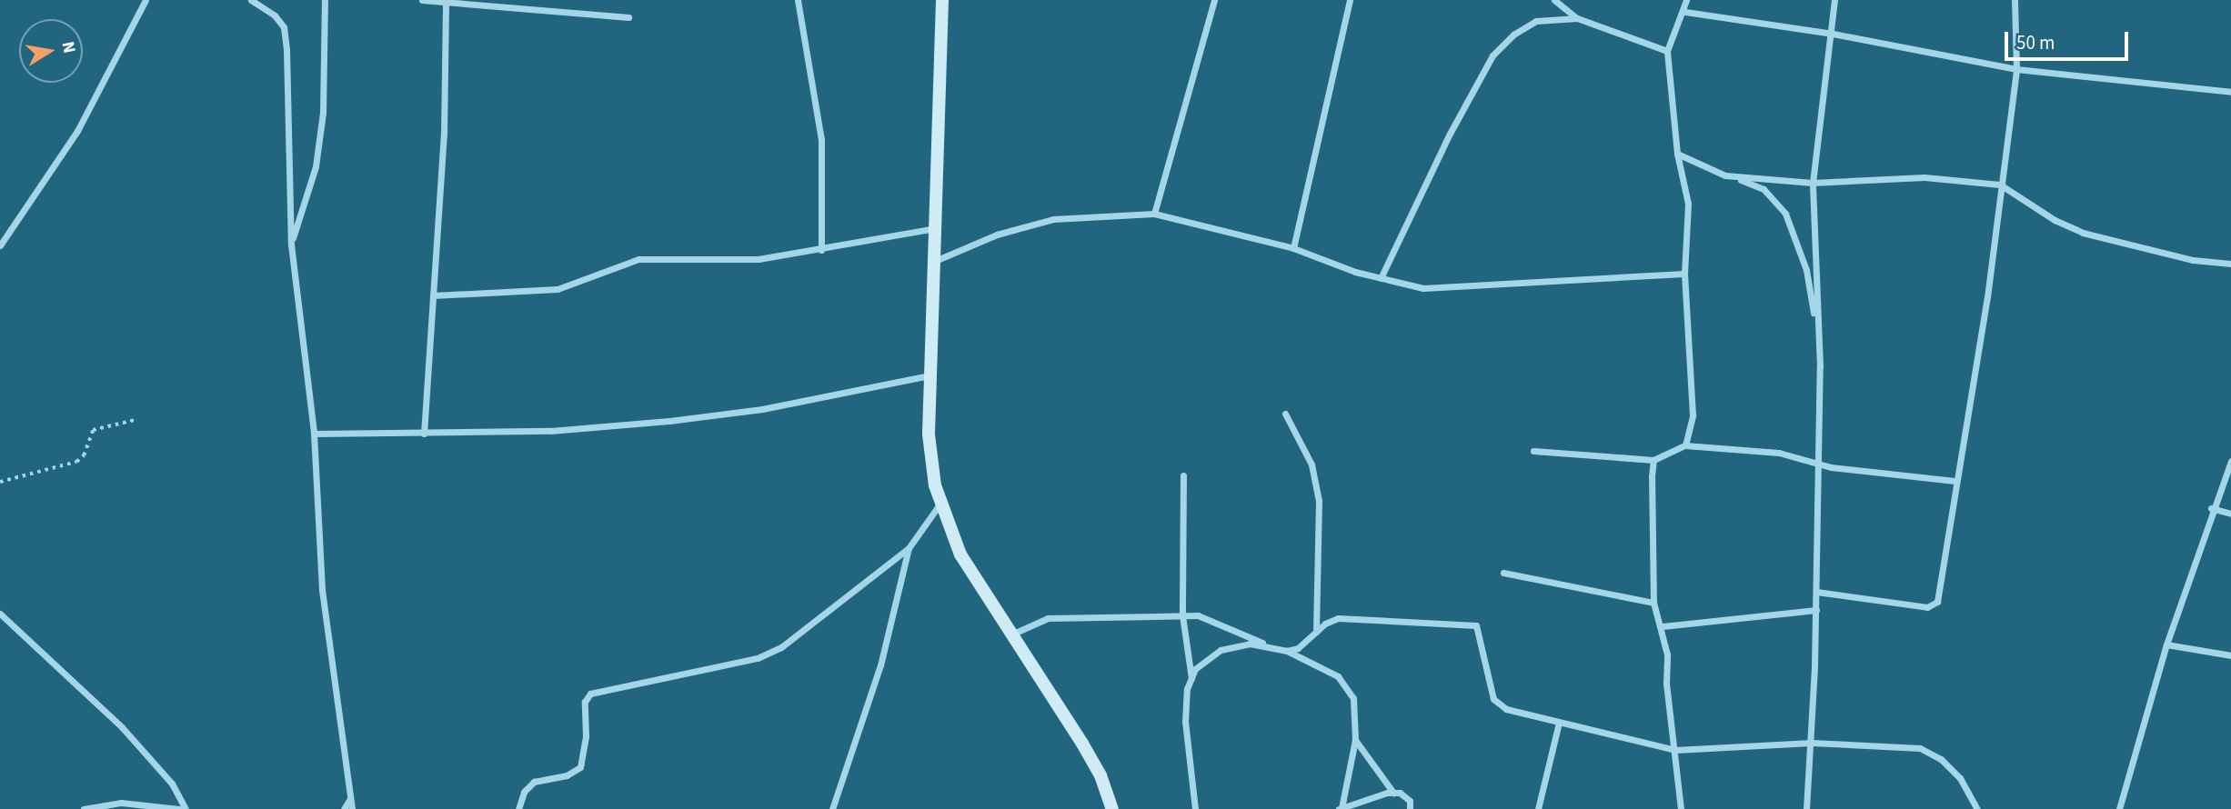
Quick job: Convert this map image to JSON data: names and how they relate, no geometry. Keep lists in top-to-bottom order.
{
  "scale_bar": "50 m",
  "north": "right"
}
